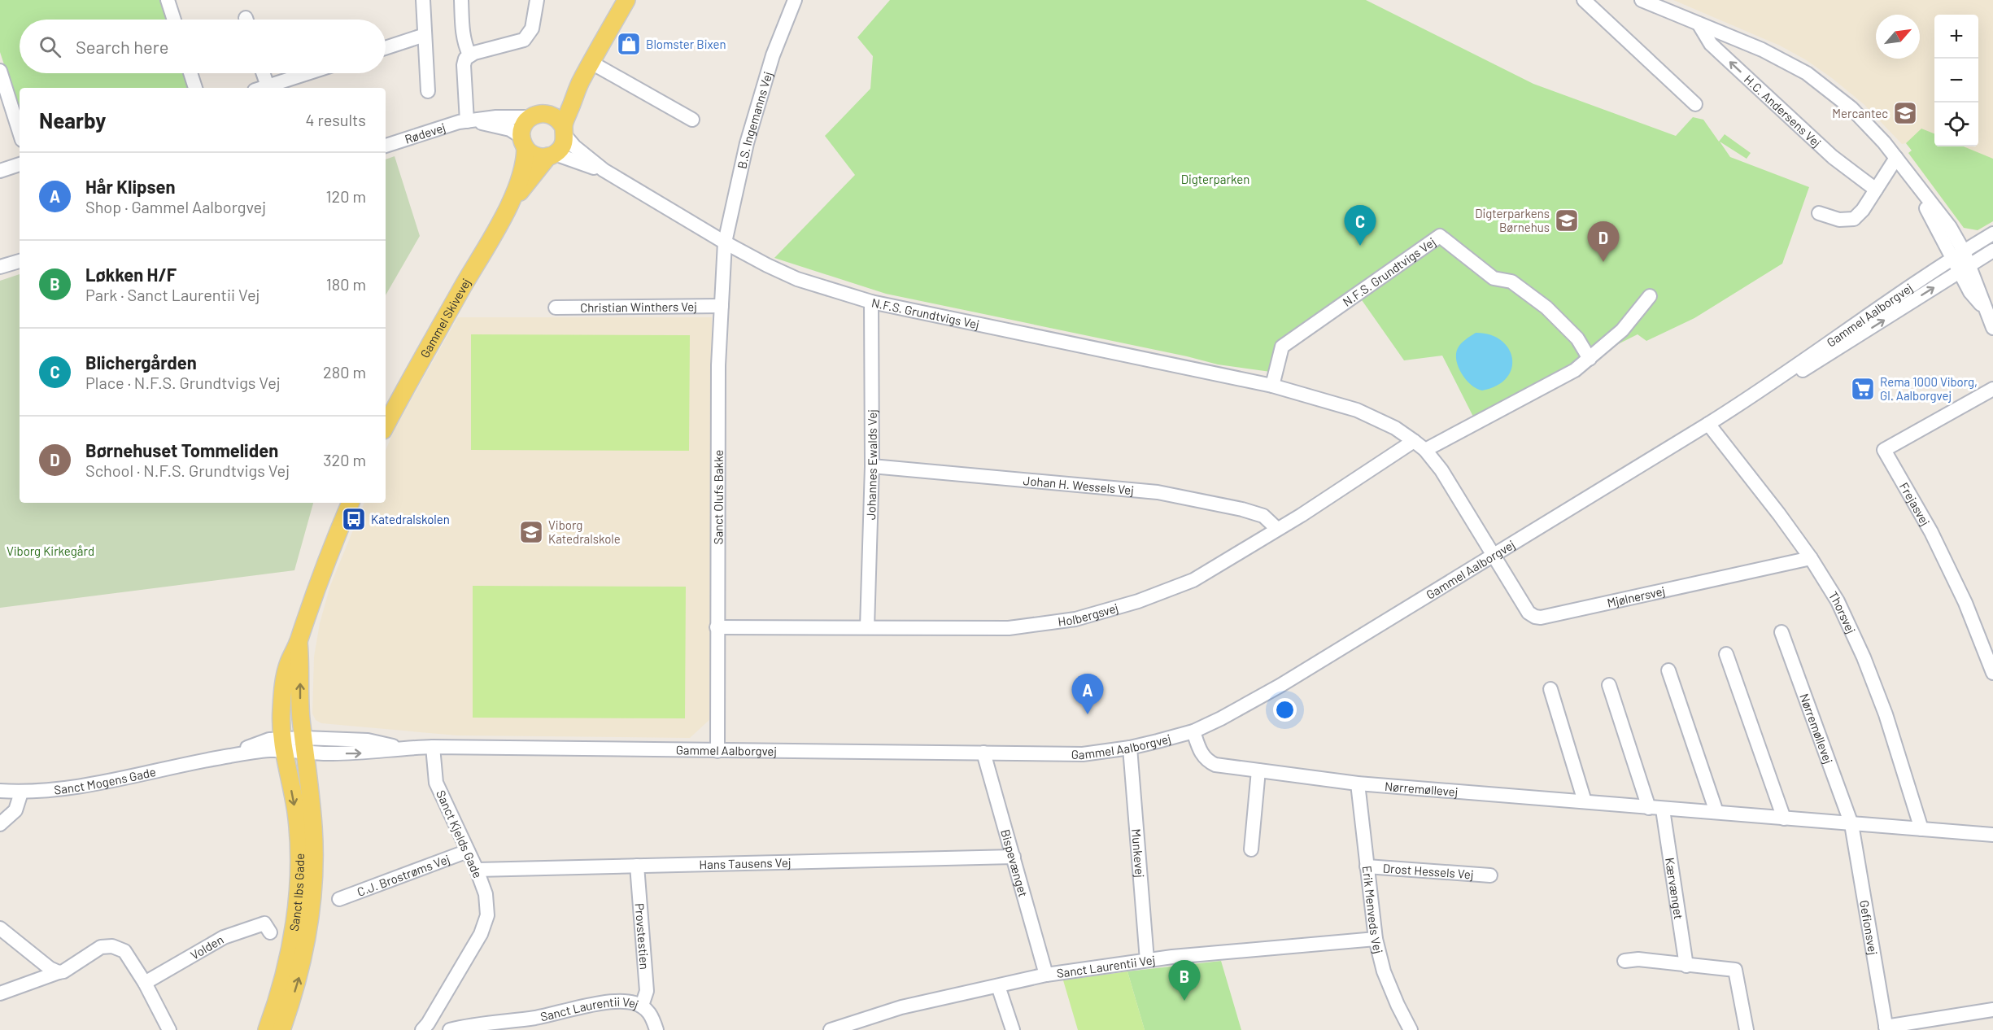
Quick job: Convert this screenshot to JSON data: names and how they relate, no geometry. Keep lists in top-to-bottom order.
{
  "streets": {
    "main road": ["Gammel Skivevej", "Sanct Ibs Gade"],
    "street": [
      "H.C. Andersens Vej",
      "B.S. Ingemanns Vej",
      "Rødevej",
      "N.F.S. Grundtvigs Vej",
      "Christian Winthers Vej",
      "Gammel Aalborgvej",
      "Johannes Ewalds Vej",
      "Johan H. Wessels Vej",
      "Sanct Olufs Bakke",
      "Frejasvej",
      "Mjølnersvej",
      "Thorsvej",
      "Holbergsvej",
      "Nørremøllevej",
      "Sanct Mogens Gade",
      "Sanct Kjelds Gade",
      "Munkevej",
      "Hans Tausens Vej",
      "Bispevænget",
      "Drost Hessels Vej",
      "C.J. Brostrøms Vej",
      "Kærvænget",
      "Erik Menveds Vej",
      "Gefionsvej",
      "Provstestien",
      "Volden",
      "Sanct Laurentii Vej"
    ]
  },
  "crossings": [
    ["B.S. Ingemanns Vej", "N.F.S. Grundtvigs Vej"],
    ["B.S. Ingemanns Vej", "Sanct Olufs Bakke"],
    ["Rødevej", "N.F.S. Grundtvigs Vej"],
    ["Rødevej", "Gammel Skivevej"],
    ["N.F.S. Grundtvigs Vej", "Gammel Aalborgvej"],
    ["N.F.S. Grundtvigs Vej", "Gammel Skivevej"],
    ["N.F.S. Grundtvigs Vej", "Johannes Ewalds Vej"],
    ["N.F.S. Grundtvigs Vej", "Sanct Olufs Bakke"],
    ["N.F.S. Grundtvigs Vej", "Mjølnersvej"],
    ["N.F.S. Grundtvigs Vej", "Holbergsvej"],
    ["Christian Winthers Vej", "Sanct Olufs Bakke"],
    ["Gammel Aalborgvej", "Sanct Olufs Bakke"],
    ["Gammel Aalborgvej", "Mjølnersvej"],
    ["Gammel Aalborgvej", "Thorsvej"],
    ["Gammel Aalborgvej", "Nørremøllevej"],
    ["Gammel Aalborgvej", "Sanct Mogens Gade"],
    ["Gammel Aalborgvej", "Sanct Kjelds Gade"],
    ["Gammel Aalborgvej", "Munkevej"],
    ["Gammel Aalborgvej", "Bispevænget"],
    ["Gammel Aalborgvej", "Sanct Ibs Gade"],
    ["Johannes Ewalds Vej", "Johan H. Wessels Vej"],
    ["Johannes Ewalds Vej", "Holbergsvej"],
    ["Johan H. Wessels Vej", "Holbergsvej"],
    ["Sanct Olufs Bakke", "Holbergsvej"],
    ["Mjølnersvej", "Thorsvej"],
    ["Thorsvej", "Nørremøllevej"],
    ["Nørremøllevej", "Kærvænget"],
    ["Nørremøllevej", "Erik Menveds Vej"],
    ["Nørremøllevej", "Gefionsvej"],
    ["Sanct Mogens Gade", "Sanct Ibs Gade"],
    ["Sanct Kjelds Gade", "Hans Tausens Vej"],
    ["Sanct Kjelds Gade", "C.J. Brostrøms Vej"],
    ["Munkevej", "Sanct Laurentii Vej"],
    ["Hans Tausens Vej", "Bispevænget"],
    ["Hans Tausens Vej", "Provstestien"],
    ["Bispevænget", "Sanct Laurentii Vej"],
    ["Drost Hessels Vej", "Erik Menveds Vej"],
    ["Erik Menveds Vej", "Sanct Laurentii Vej"],
    ["Provstestien", "Sanct Laurentii Vej"]
  ],
  "parks": ["Digterparken", "Viborg Kirkegård"],
  "places": {
    "shop": ["Blomster Bixen"],
    "school or university": ["Mercantec", "Digterparkens Børnehus", "Viborg Katedralskole"],
    "supermarket": ["Rema 1000 Viborg, Gl. Aalborgvej"],
    "bus stop": ["Katedralskolen"]
  },
  "north": "top right",
  "page": {
    "map_buttons": ["+", "−"],
    "search": "Search here",
    "heading": ["Nearby", "4 results"],
    "list": [
      {
        "mark": "A",
        "name": "Hår Klipsen",
        "note": "Shop · Gammel Aalborgvej",
        "value": "120 m"
      },
      {
        "mark": "B",
        "name": "Løkken H/F",
        "note": "Park · Sanct Laurentii Vej",
        "value": "180 m"
      },
      {
        "mark": "C",
        "name": "Blichergården",
        "note": "Place · N.F.S. Grundtvigs Vej",
        "value": "280 m"
      },
      {
        "mark": "D",
        "name": "Børnehuset Tommeliden",
        "note": "School · N.F.S. Grundtvigs Vej",
        "value": "320 m"
      }
    ],
    "pins": [
      "C",
      "D",
      "A",
      "B"
    ]
  }
}
